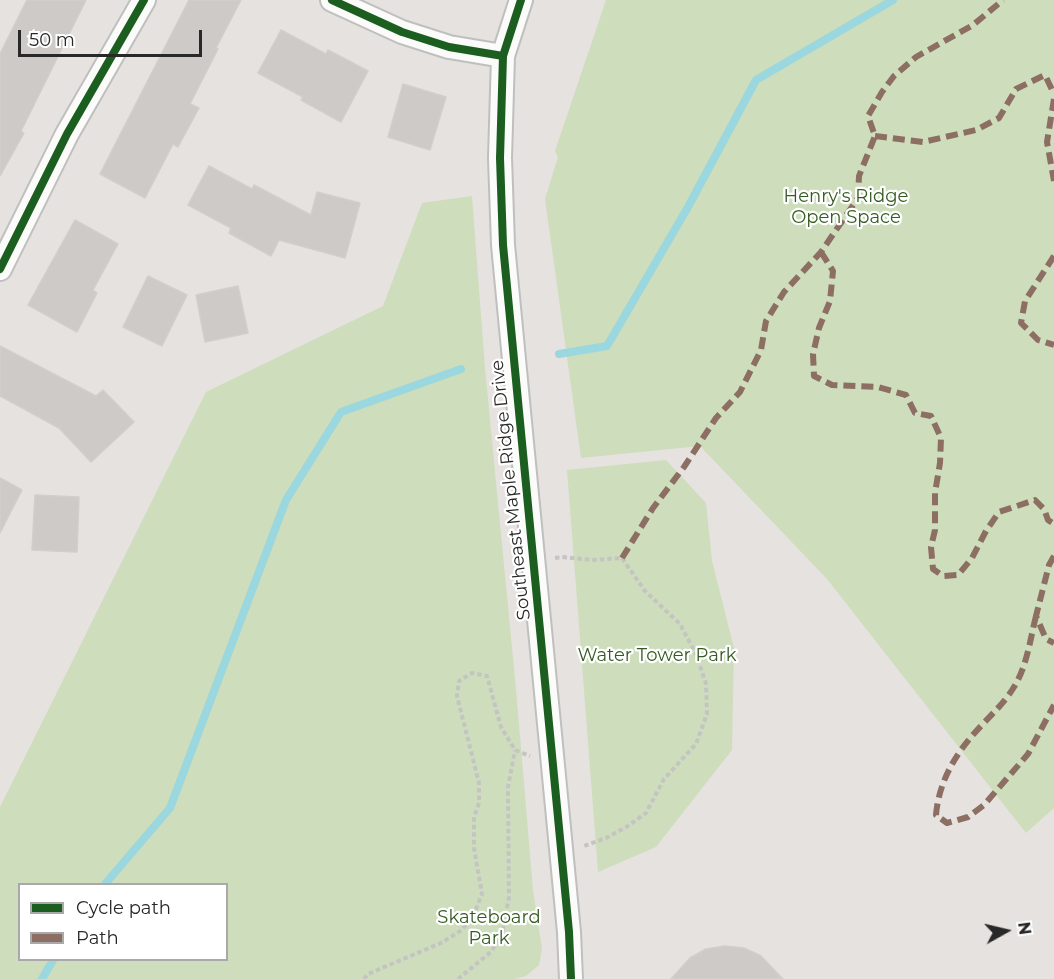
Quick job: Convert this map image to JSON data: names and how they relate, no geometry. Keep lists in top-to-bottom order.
{
  "streets": {
    "street": ["Southeast Maple Ridge Drive"]
  },
  "parks": ["Henry's Ridge Open Space", "Water Tower Park", "Skateboard Park"],
  "legend": ["Cycle path", "Path"],
  "scale_bar": "50 m",
  "north": "right"
}
